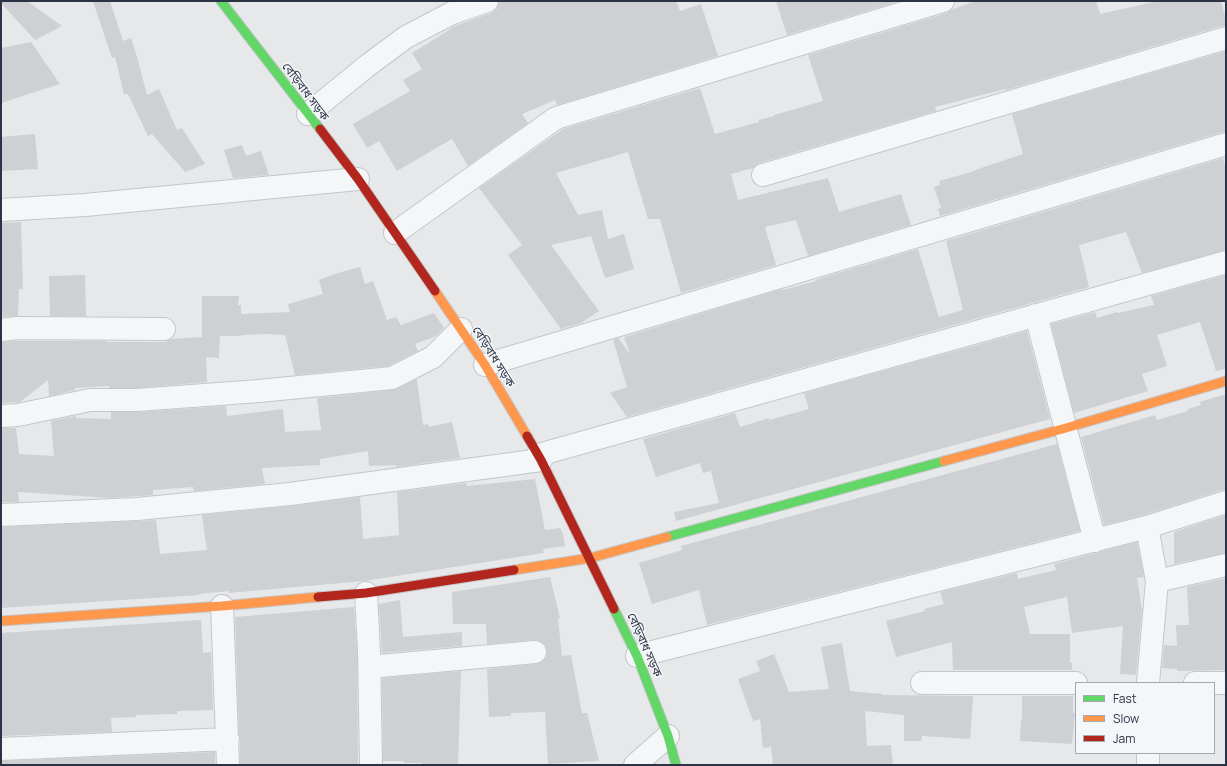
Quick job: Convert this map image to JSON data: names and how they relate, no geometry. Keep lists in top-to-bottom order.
{
  "streets": {
    "main road": ["বেড়িবাধ সড়ক"]
  },
  "legend": ["Fast", "Slow", "Jam"]
}
